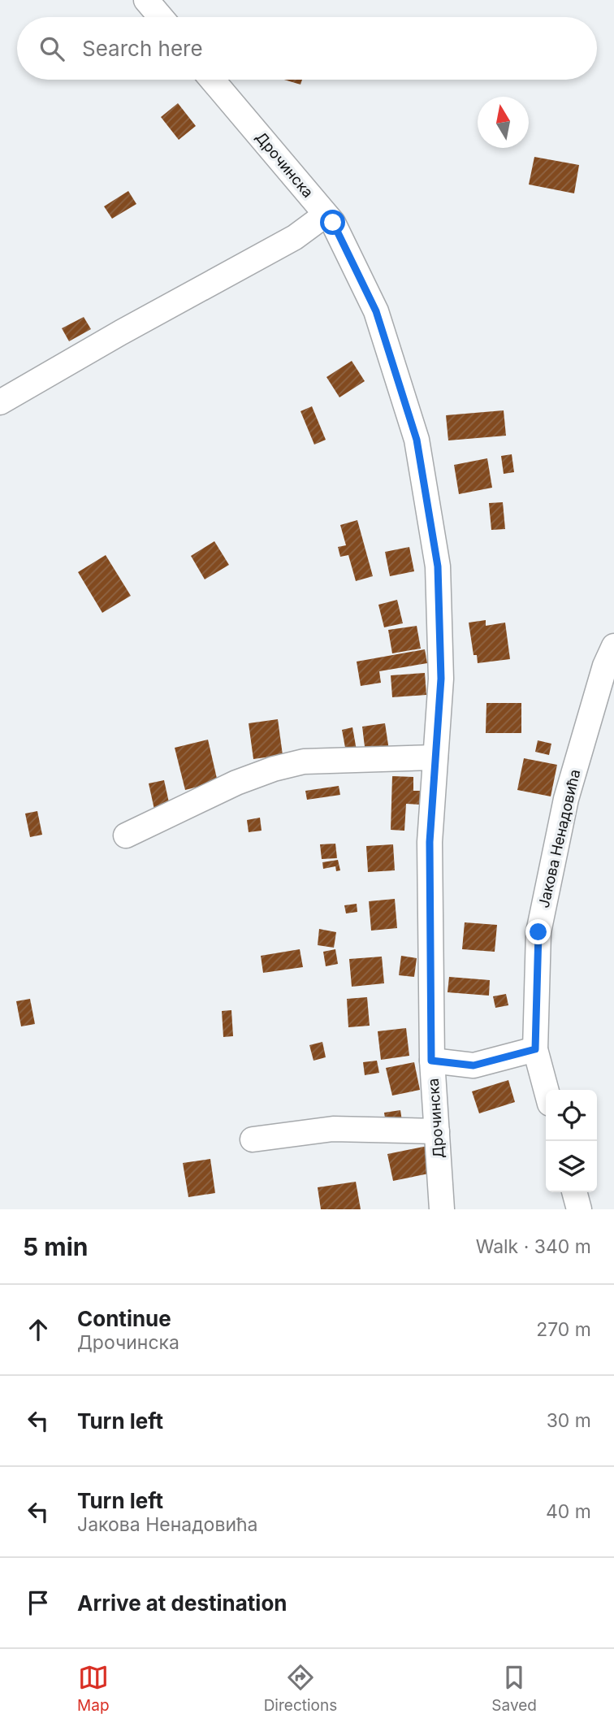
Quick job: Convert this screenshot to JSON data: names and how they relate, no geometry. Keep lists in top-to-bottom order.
{
  "streets": {
    "street": ["Дрочинска", "Јакова Ненадовића"]
  },
  "north": "top",
  "page": {
    "search": "Search here",
    "heading": ["5 min", "Walk · 340 m"],
    "list": [
      ["Continue", "Дрочинска", "270 m"],
      ["Turn left", "30 m"],
      ["Turn left", "Јакова Ненадовића", "40 m"],
      "Arrive at destination"
    ],
    "nav": ["Map", "Directions", "Saved"]
  }
}
